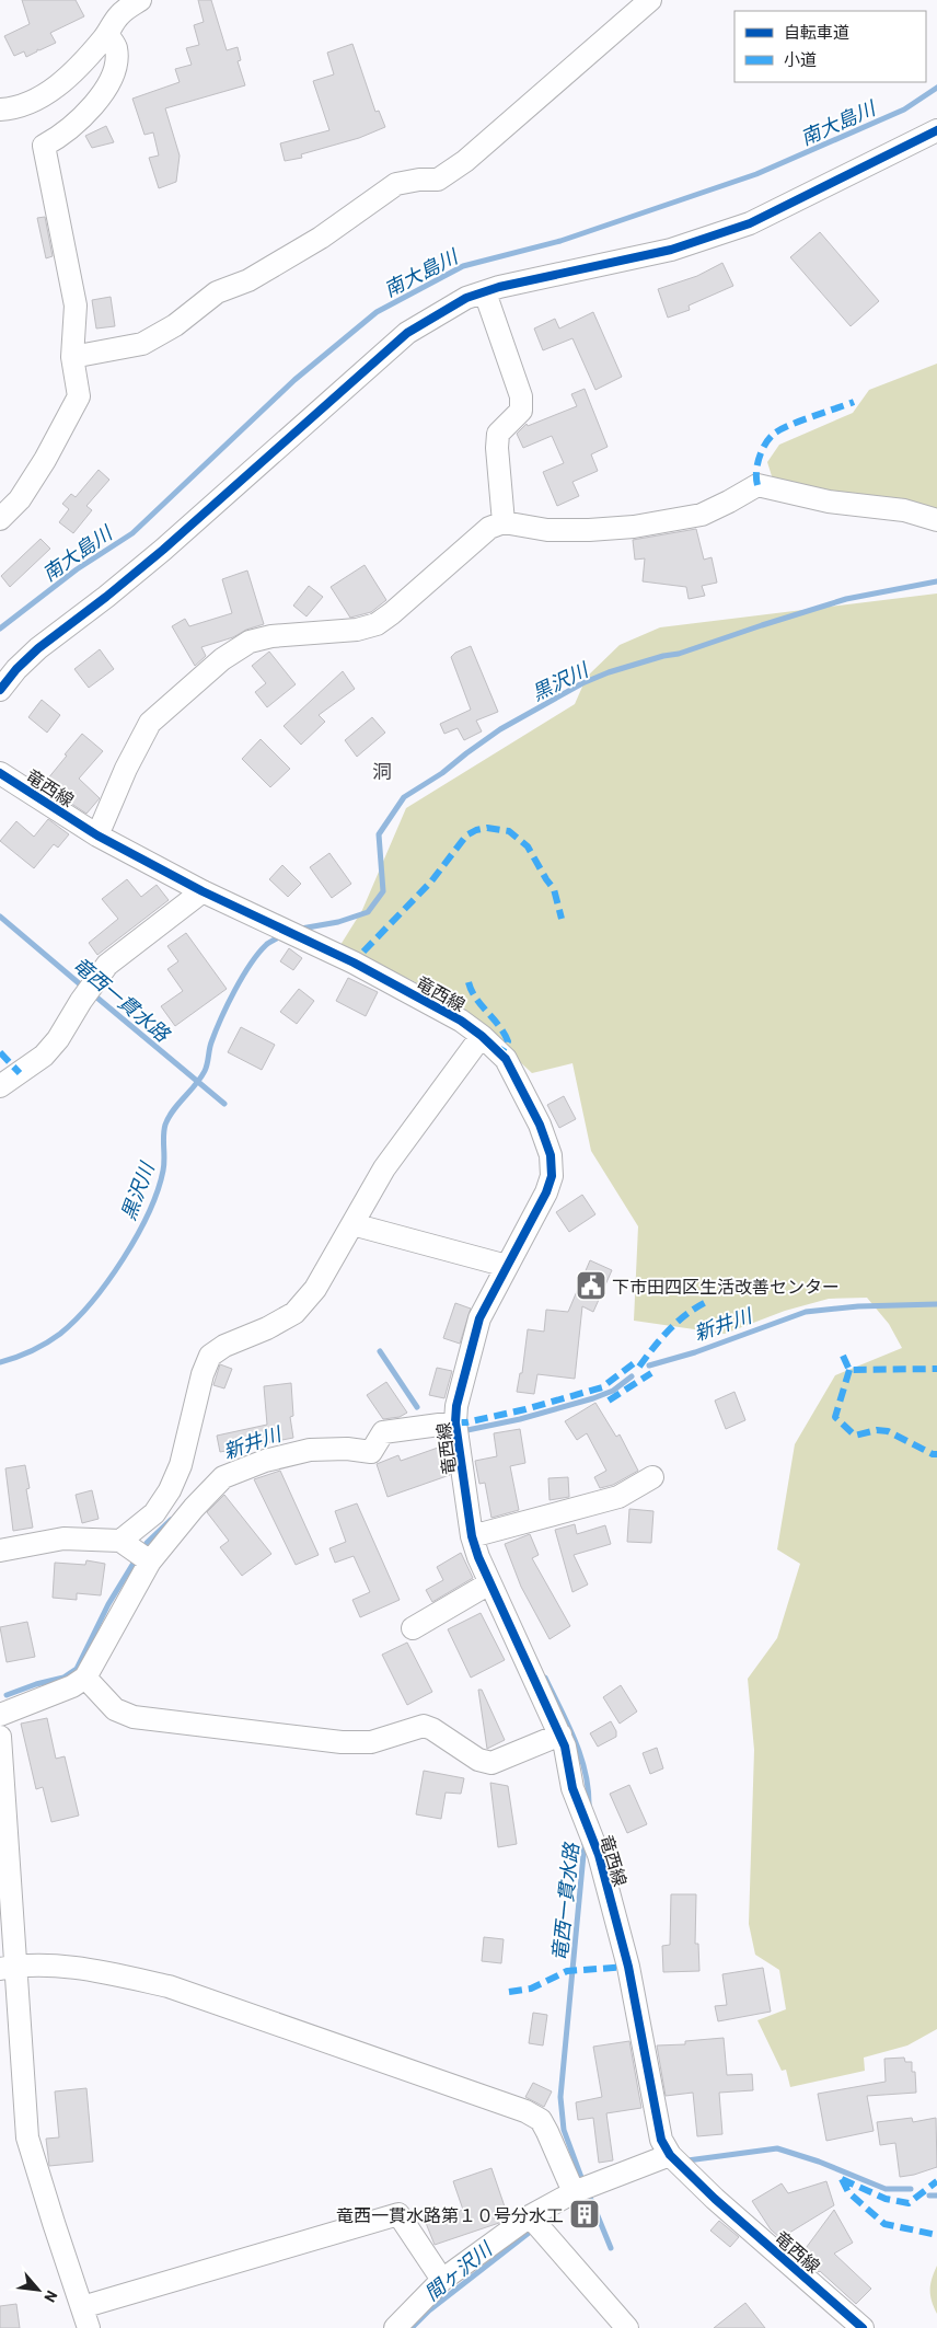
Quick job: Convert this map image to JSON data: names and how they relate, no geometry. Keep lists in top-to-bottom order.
{
  "streets": {
    "street": ["竜西線"]
  },
  "districts": ["洞"],
  "water": [
    "南大島川",
    "黒沢川",
    "竜西一貫水路",
    "新井川",
    "間ヶ沢川"
  ],
  "places": {
    "public building": ["下市田四区生活改善センター"],
    "building": ["竜西一貫水路第１０号分水工"]
  },
  "legend": ["自転車道", "小道"],
  "north": "bottom right"
}
